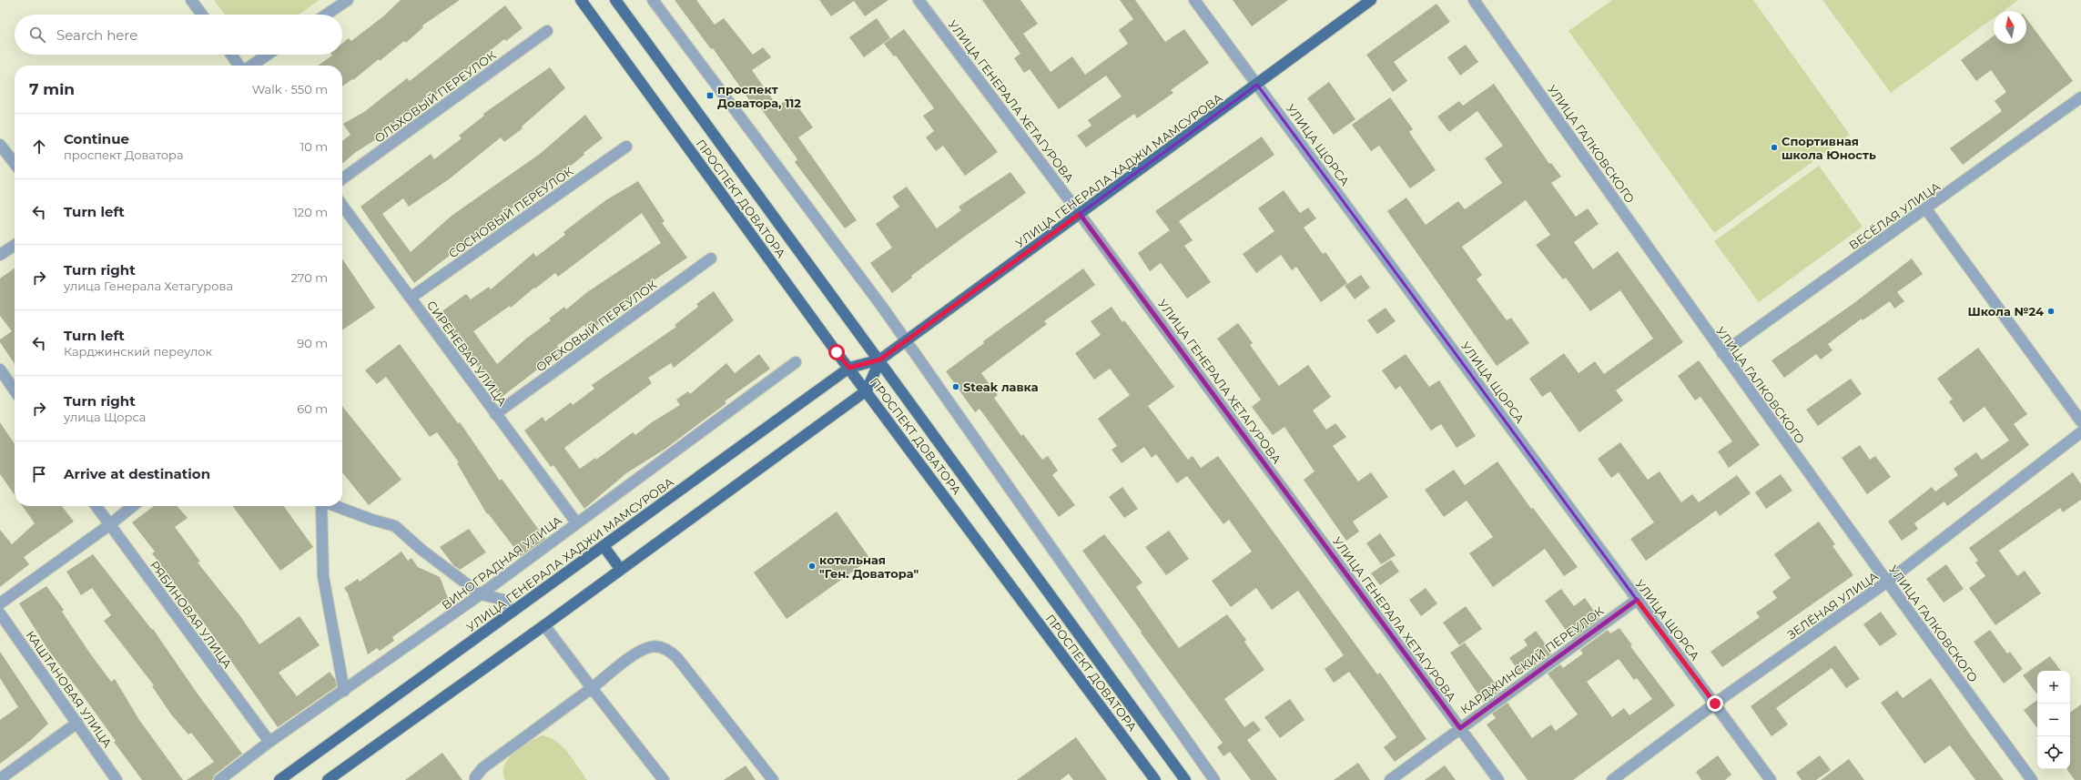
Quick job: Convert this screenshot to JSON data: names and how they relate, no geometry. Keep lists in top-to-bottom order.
{
  "streets": {
    "main road": ["УЛИЦА ГЕНЕРАЛА ХАДЖИ МАМСУРОВА", "ПРОСПЕКТ ДОВАТОРА"],
    "street": [
      "ОЛЬХОВЫЙ ПЕРЕУЛОК",
      "УЛИЦА ГЕНЕРАЛА ХЕТАГУРОВА",
      "УЛИЦА ГАЛКОВСКОГО",
      "УЛИЦА ЩОРСА",
      "СОСНОВЫЙ ПЕРЕУЛОК",
      "ВЕСЁЛАЯ УЛИЦА",
      "ОРЕХОВЫЙ ПЕРЕУЛОК",
      "СИРЕНЕВАЯ УЛИЦА",
      "ВИНОГРАДНАЯ УЛИЦА",
      "ЗЕЛЁНАЯ УЛИЦА",
      "РЯБИНОВАЯ УЛИЦА",
      "КАРДЖИНСКИЙ ПЕРЕУЛОК",
      "КАШТАНОВАЯ УЛИЦА"
    ]
  },
  "crossings": [
    ["УЛИЦА ГЕНЕРАЛА ХЕТАГУРОВА", "УЛИЦА ГЕНЕРАЛА ХАДЖИ МАМСУРОВА"],
    ["УЛИЦА ГЕНЕРАЛА ХЕТАГУРОВА", "КАРДЖИНСКИЙ ПЕРЕУЛОК"],
    ["УЛИЦА ГАЛКОВСКОГО", "ВЕСЁЛАЯ УЛИЦА"],
    ["УЛИЦА ГАЛКОВСКОГО", "ЗЕЛЁНАЯ УЛИЦА"],
    ["УЛИЦА ЩОРСА", "УЛИЦА ГЕНЕРАЛА ХАДЖИ МАМСУРОВА"],
    ["УЛИЦА ЩОРСА", "ЗЕЛЁНАЯ УЛИЦА"],
    ["УЛИЦА ЩОРСА", "КАРДЖИНСКИЙ ПЕРЕУЛОК"],
    ["УЛИЦА ГЕНЕРАЛА ХАДЖИ МАМСУРОВА", "ПРОСПЕКТ ДОВАТОРА"],
    ["СОСНОВЫЙ ПЕРЕУЛОК", "СИРЕНЕВАЯ УЛИЦА"],
    ["ОРЕХОВЫЙ ПЕРЕУЛОК", "СИРЕНЕВАЯ УЛИЦА"],
    ["СИРЕНЕВАЯ УЛИЦА", "ВИНОГРАДНАЯ УЛИЦА"],
    ["ВИНОГРАДНАЯ УЛИЦА", "РЯБИНОВАЯ УЛИЦА"]
  ],
  "places": {
    "transit": ["проспект Доватора, 112"],
    "other": [
      "Спортивная школа Юность",
      "Школа №24",
      "Steak лавка",
      "котельная \"Ген. Доватора\""
    ]
  },
  "north": "top",
  "page": {
    "search": "Search here",
    "heading": ["7 min", "Walk · 550 m"],
    "list": [
      ["Continue", "проспект Доватора", "10 m"],
      ["Turn left", "120 m"],
      ["Turn right", "улица Генерала Хетагурова", "270 m"],
      ["Turn left", "Карджинский переулок", "90 m"],
      ["Turn right", "улица Щорса", "60 m"],
      "Arrive at destination"
    ],
    "map_buttons": ["+", "−"]
  }
}
